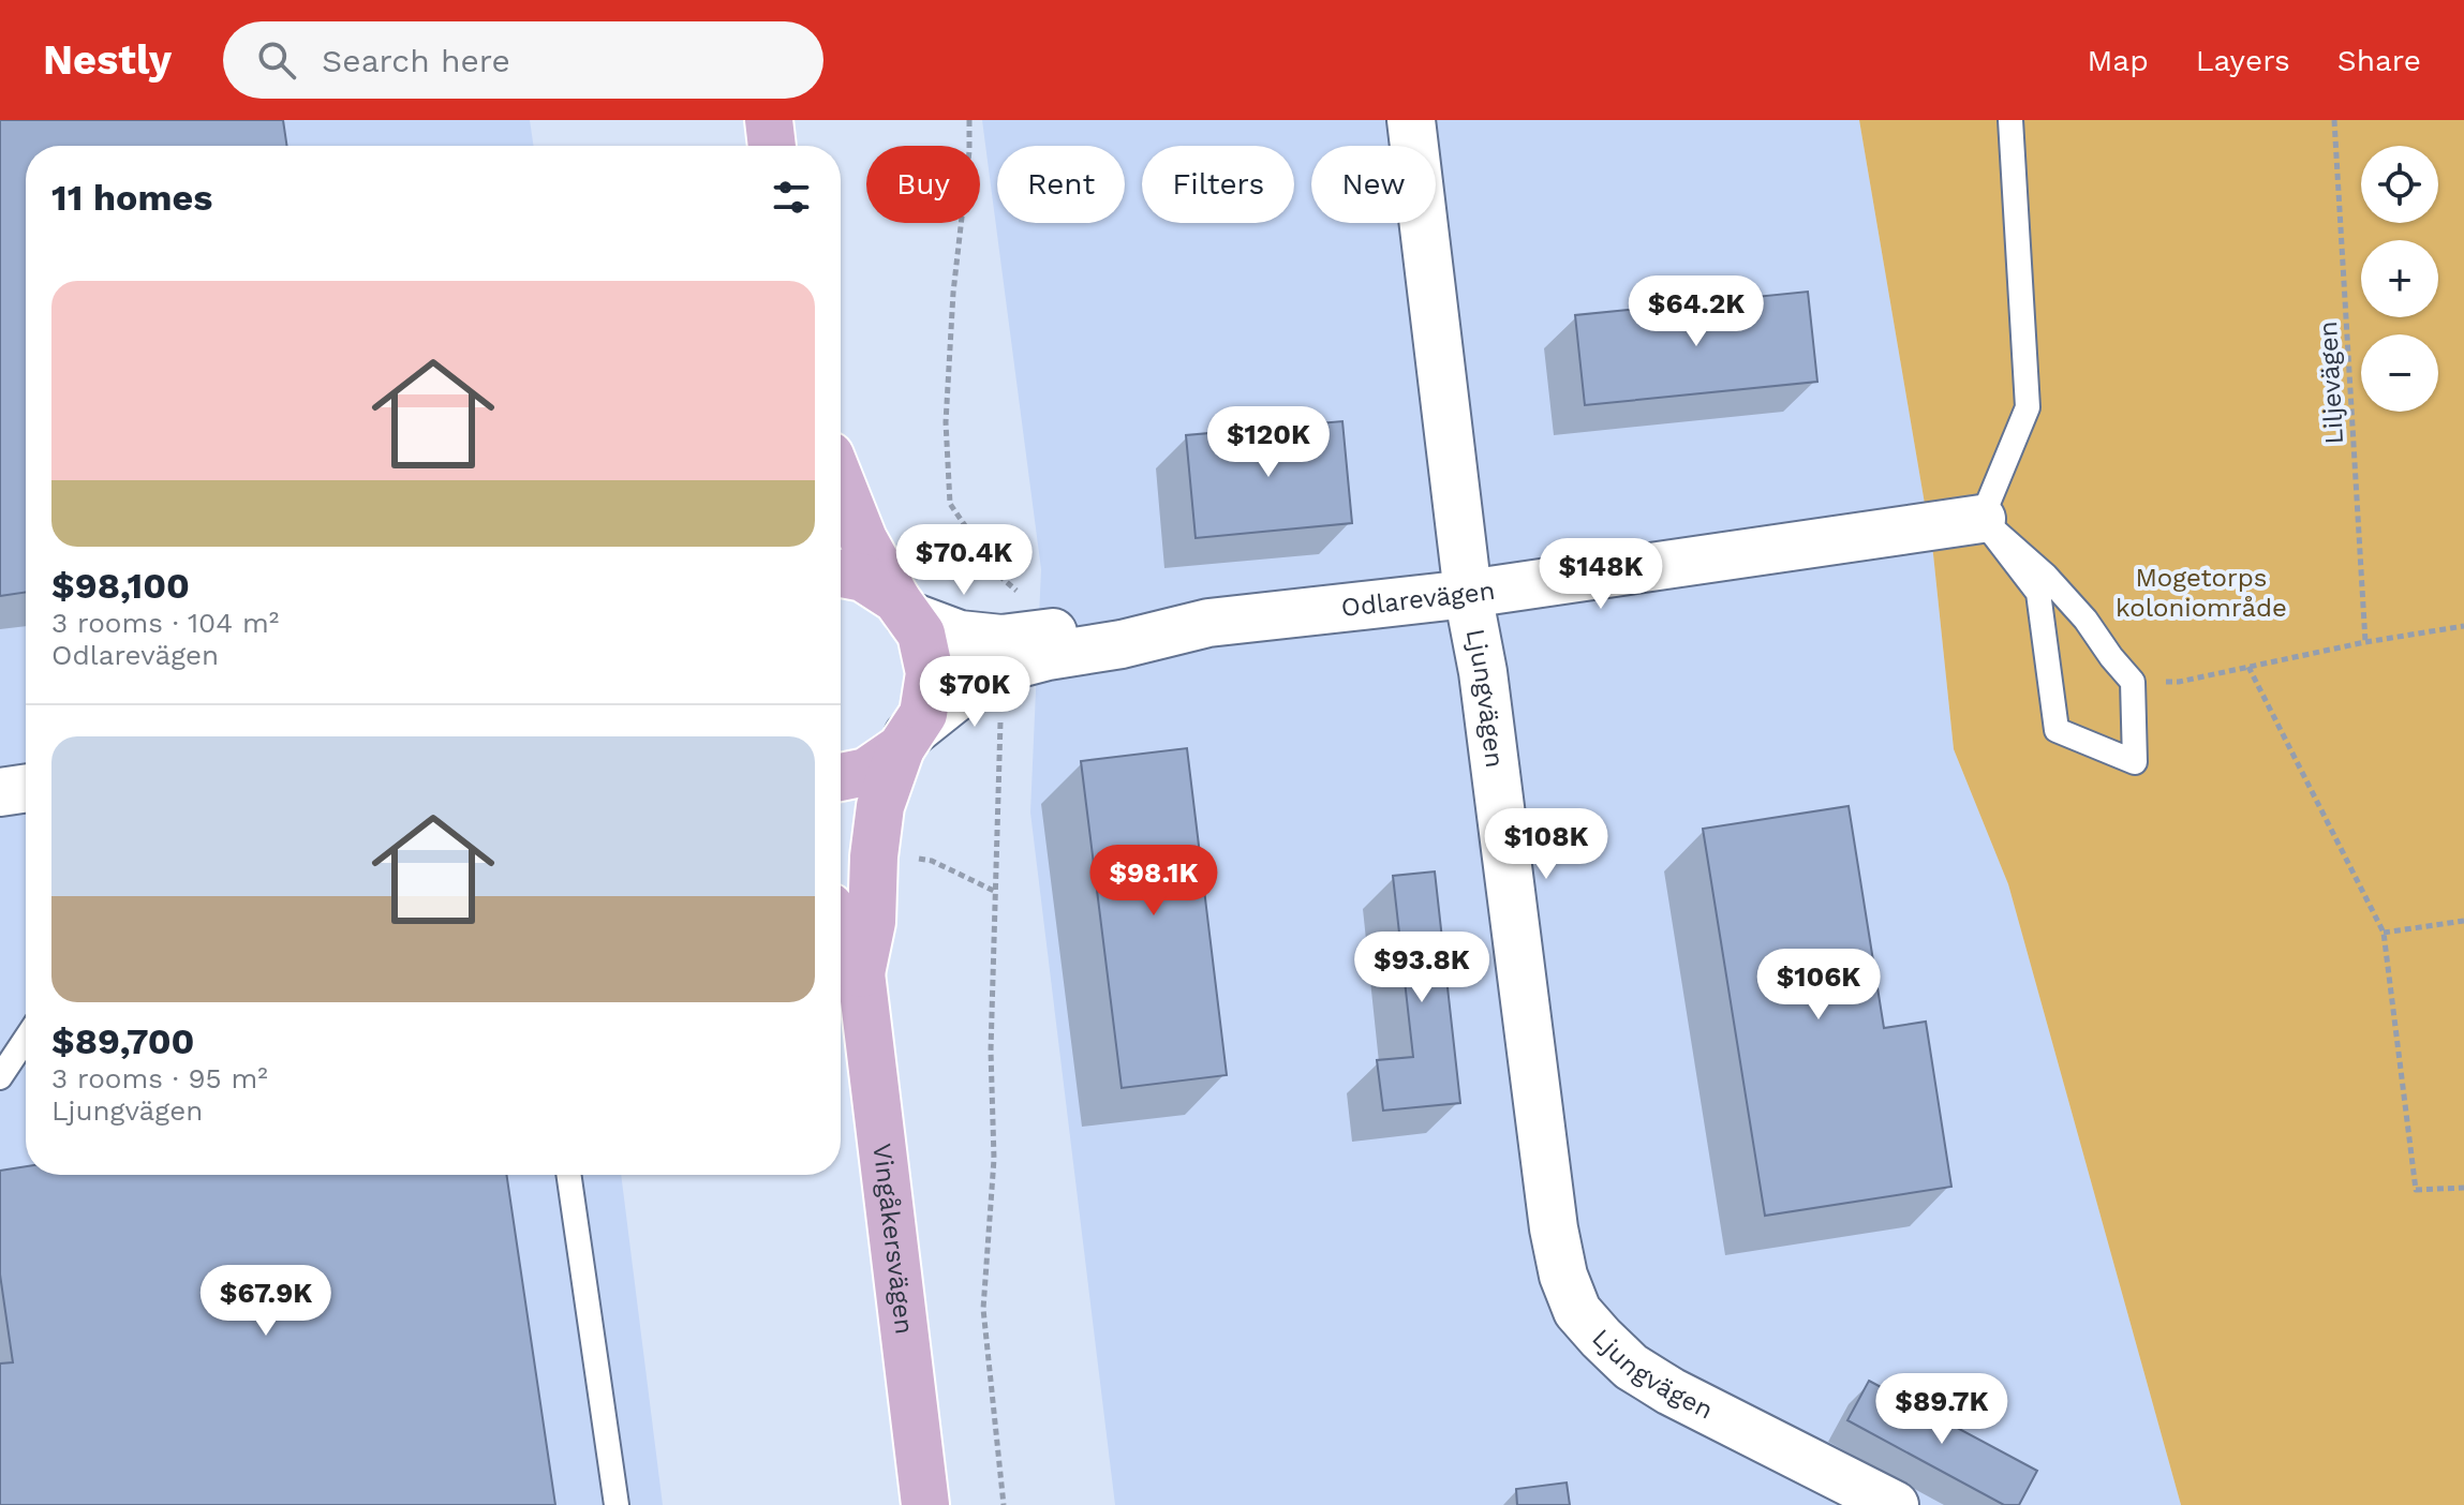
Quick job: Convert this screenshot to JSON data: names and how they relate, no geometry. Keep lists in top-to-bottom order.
{
  "streets": {
    "main road": ["Vingåkersvägen"],
    "street": ["Odlarevägen", "Ljungvägen"],
    "path": ["Liljevägen"]
  },
  "crossings": [
    ["Odlarevägen", "Ljungvägen"],
    ["Odlarevägen", "Vingåkersvägen"]
  ],
  "parks": ["Mogetorps koloniområde"],
  "page": {
    "header": "Nestly",
    "search": "Search here",
    "nav": ["Map", "Layers", "Share"],
    "map_buttons": ["+", "−"],
    "chip": [
      "Buy",
      "Rent",
      "Filters",
      "New"
    ],
    "heading": "11 homes",
    "list": [
      {
        "name": "$98,100",
        "note": "3 rooms · 104 m² · Odlarevägen"
      },
      {
        "name": "$89,700",
        "note": "3 rooms · 95 m² · Ljungvägen"
      }
    ],
    "price": [
      "$64.2K",
      "$120K",
      "$70.4K",
      "$148K",
      "$70K",
      "$108K",
      "$98.1K",
      "$93.8K",
      "$106K",
      "$67.9K",
      "$89.7K"
    ]
  }
}
